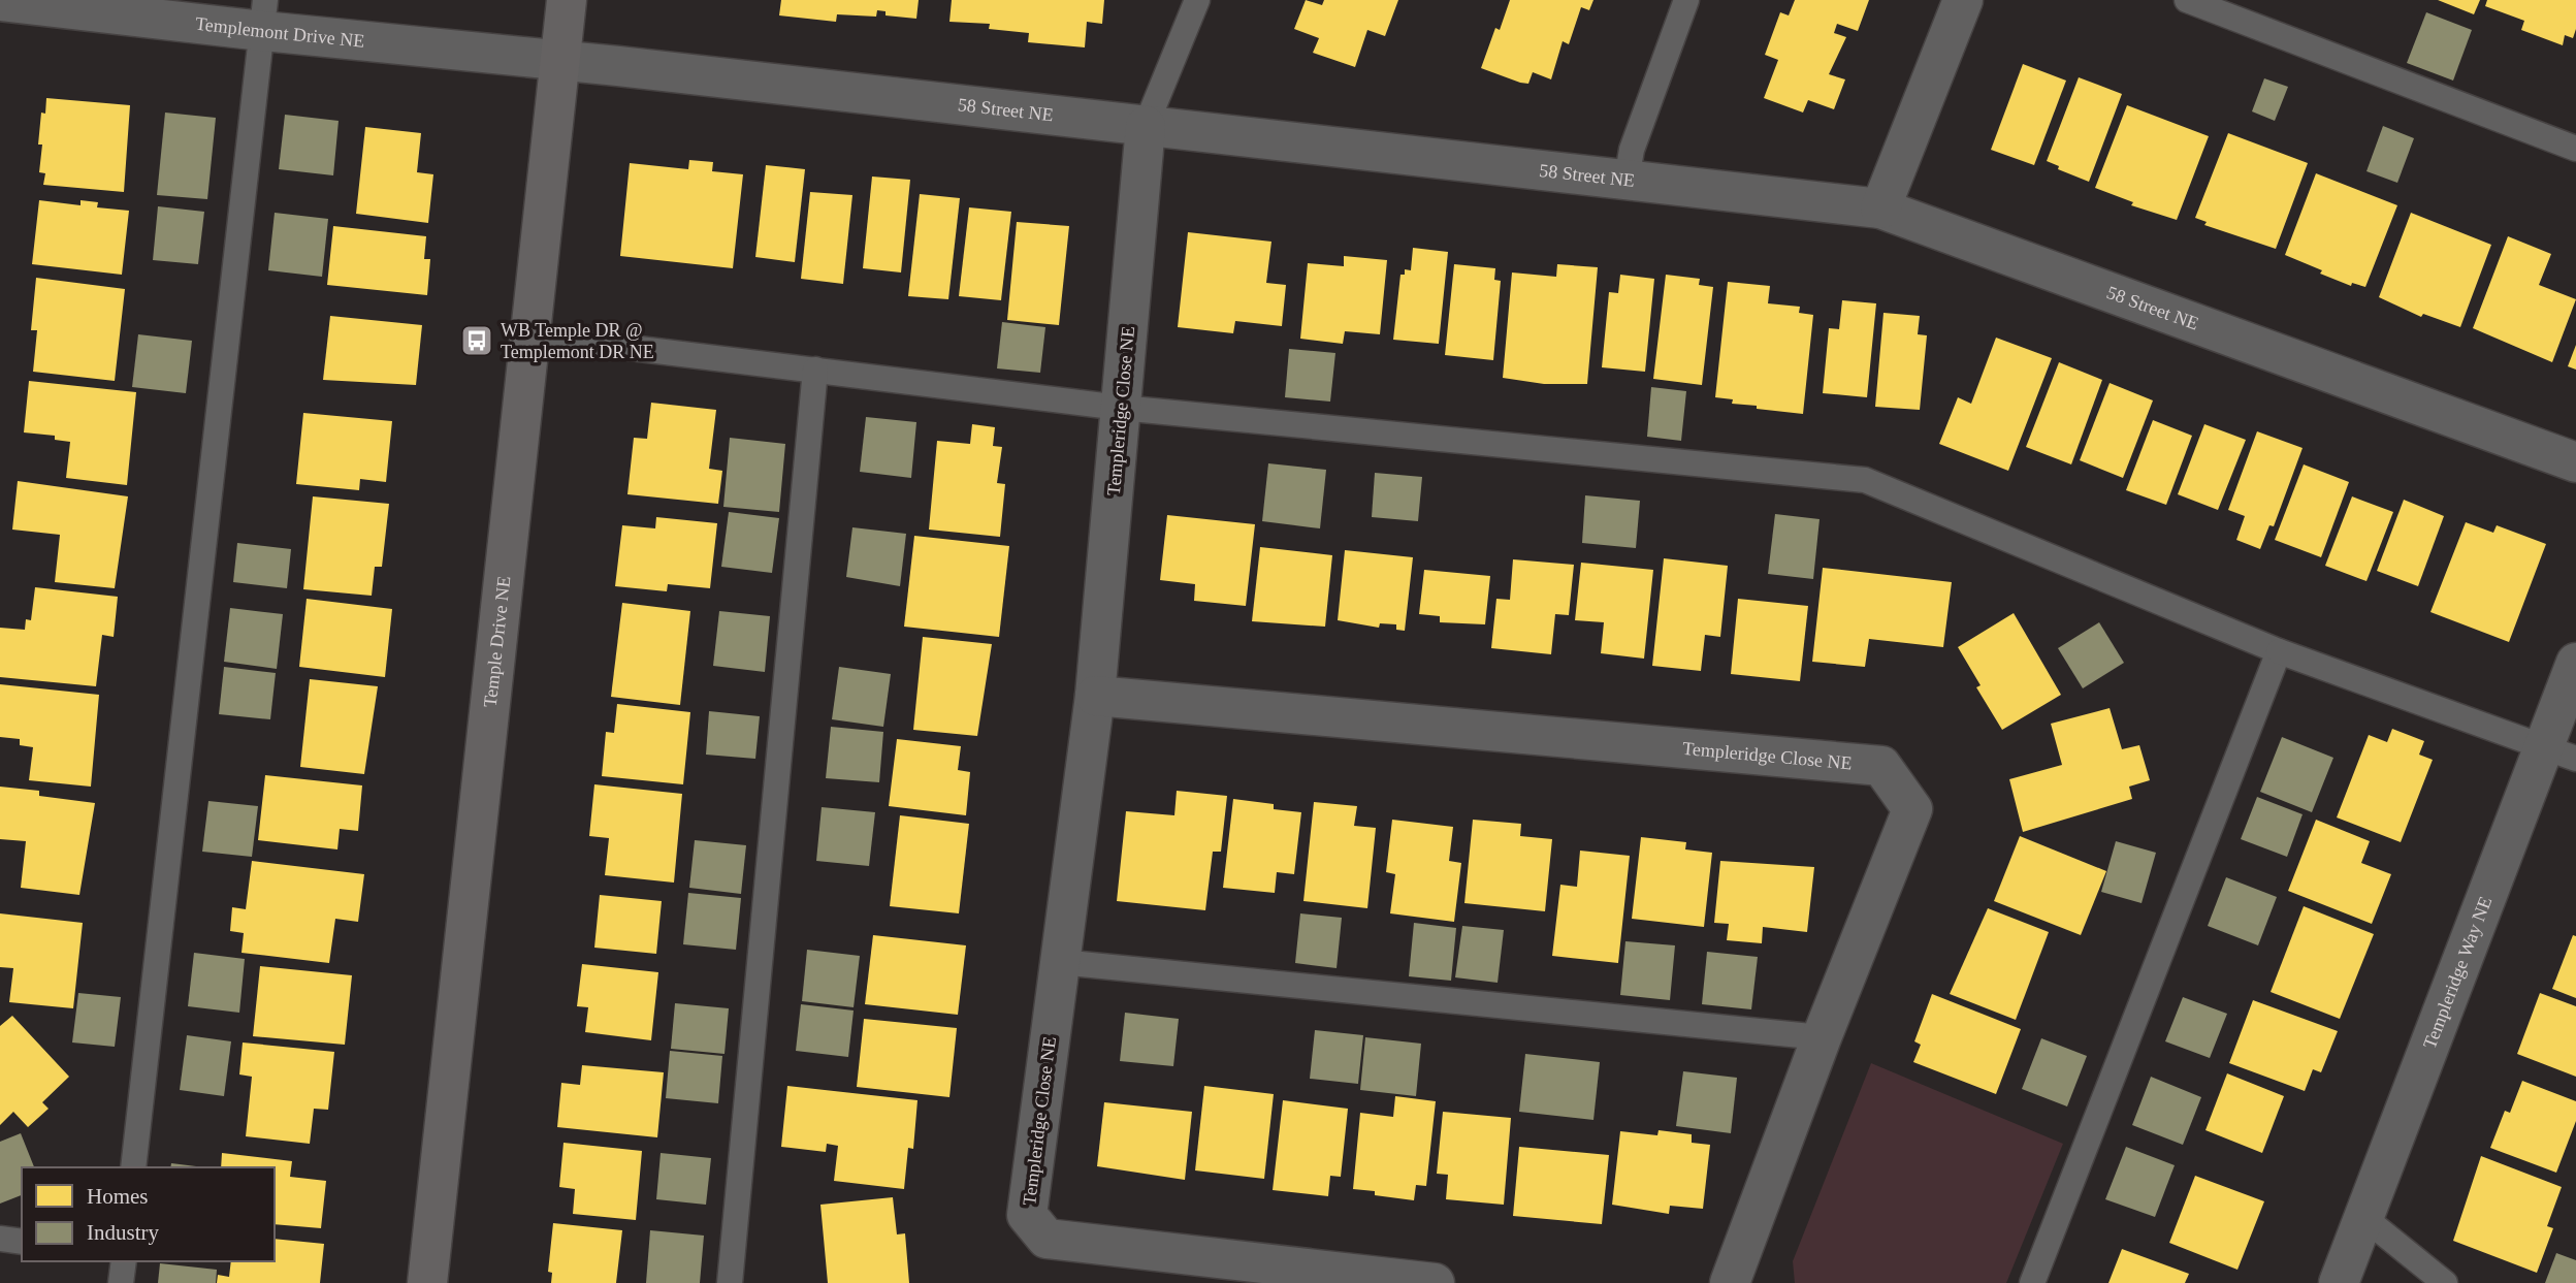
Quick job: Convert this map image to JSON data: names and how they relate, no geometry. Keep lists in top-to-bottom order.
{
  "streets": {
    "street": [
      "Templemont Drive NE",
      "58 Street NE",
      "Templeridge Close NE",
      "Temple Drive NE",
      "Templeridge Way NE"
    ]
  },
  "crossings": [
    ["Templemont Drive NE", "58 Street NE"],
    ["Templemont Drive NE", "Temple Drive NE"],
    ["58 Street NE", "Templeridge Close NE"],
    ["58 Street NE", "Temple Drive NE"]
  ],
  "places": {
    "bus stop": ["WB Temple DR @ Templemont DR NE"]
  },
  "legend": ["Homes", "Industry"]
}
